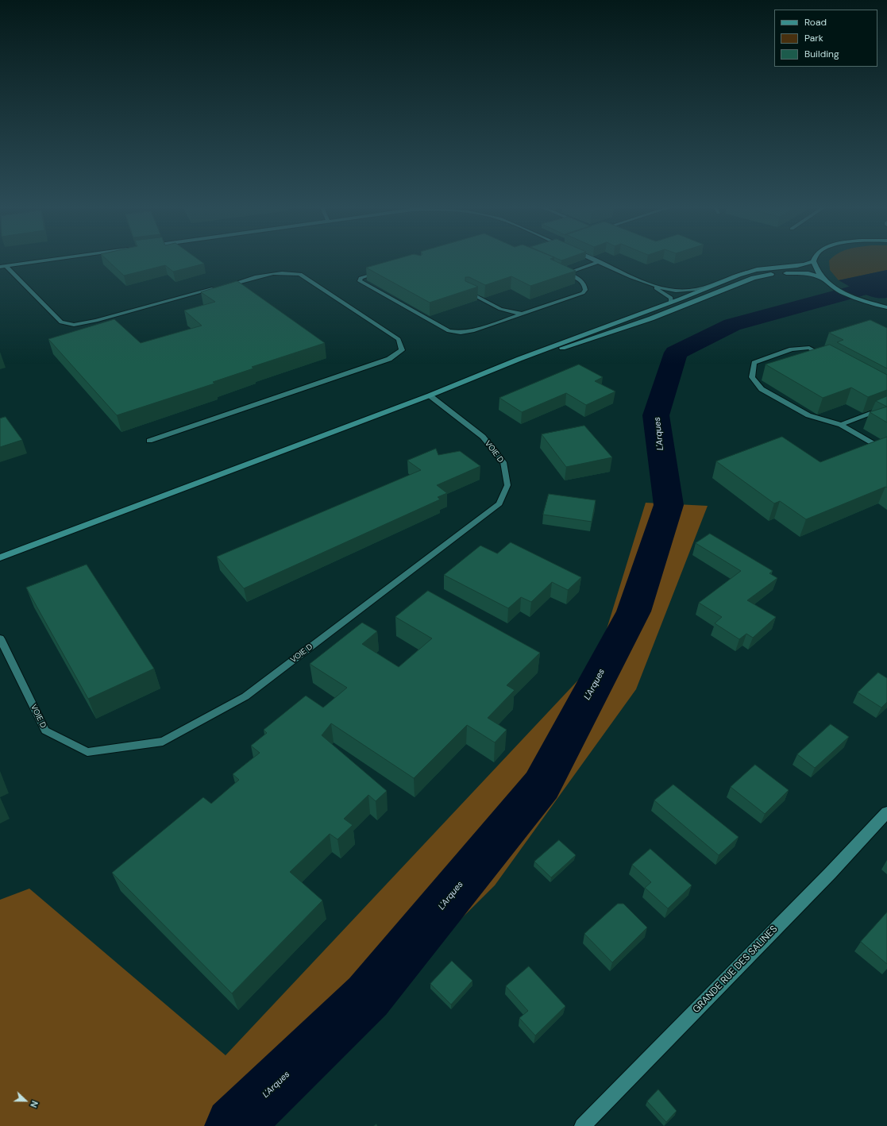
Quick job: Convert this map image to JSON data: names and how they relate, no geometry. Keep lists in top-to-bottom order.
{
  "streets": {
    "main road": ["GRANDE RUE DES SALINES"],
    "lane": ["VOIE D"]
  },
  "water": ["L'Arques"],
  "legend": ["Road", "Park", "Building"],
  "north": "right"
}
